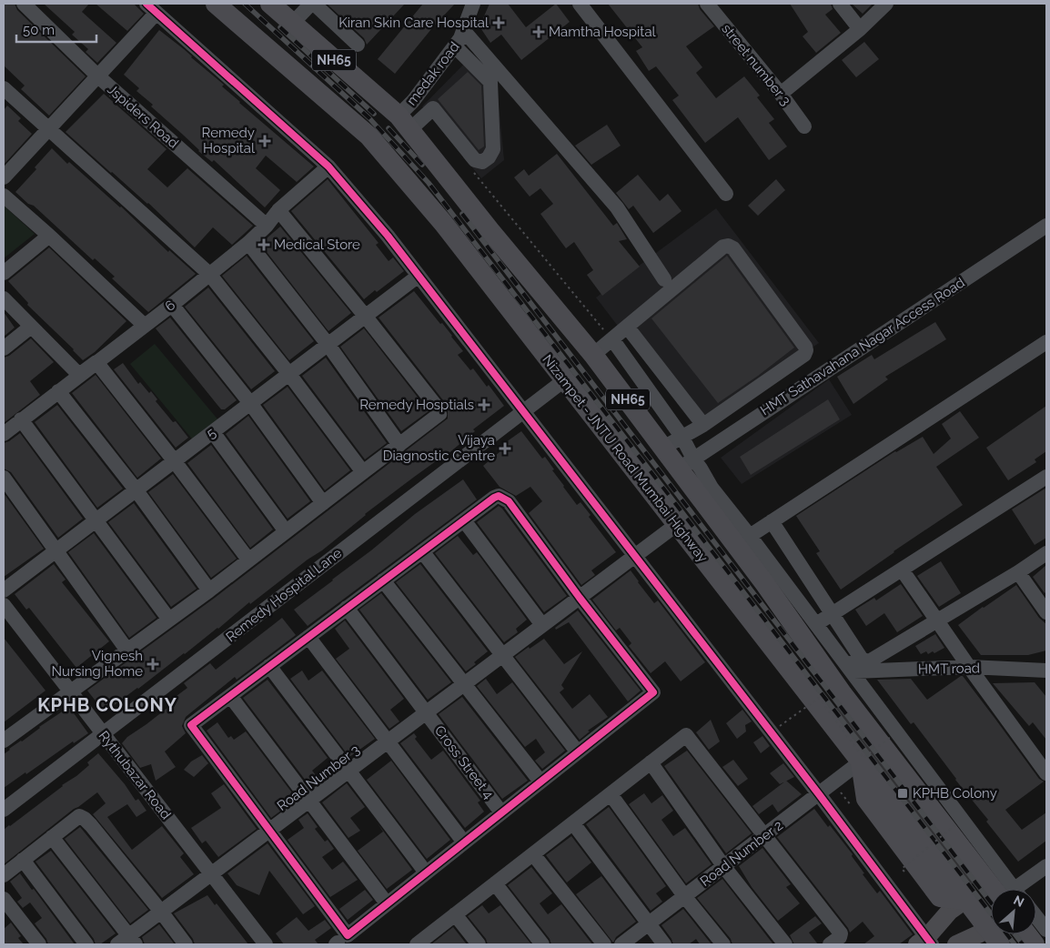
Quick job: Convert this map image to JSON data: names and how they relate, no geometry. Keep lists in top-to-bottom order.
{
  "streets": {
    "highway": ["NH65", "Nizampet - JNTU Road Mumbai Highway"],
    "street": [
      "street number 3",
      "medak road",
      "Jspiders Road",
      "6",
      "HMT Sathavahana Nagar Access Road",
      "5",
      "Remedy Hospital Lane",
      "HMT road",
      "Cross Street 4",
      "Rythubazar Road",
      "Road Number 3",
      "Road Number 2"
    ]
  },
  "crossings": [
    ["NH65", "medak road"],
    ["NH65", "HMT Sathavahana Nagar Access Road"],
    ["Jspiders Road", "6"],
    ["Nizampet - JNTU Road Mumbai Highway", "Remedy Hospital Lane"],
    ["Nizampet - JNTU Road Mumbai Highway", "Road Number 3"],
    ["Nizampet - JNTU Road Mumbai Highway", "Road Number 2"],
    ["Remedy Hospital Lane", "Rythubazar Road"],
    ["Cross Street 4", "Road Number 3"],
    ["Rythubazar Road", "Road Number 3"]
  ],
  "districts": ["KPHB COLONY"],
  "places": {
    "health": [
      "Kiran Skin Care Hospital",
      "Mamtha Hospital",
      "Remedy Hospital",
      "Medical Store",
      "Remedy Hosptials",
      "Vijaya Diagnostic Centre",
      "Vignesh Nursing Home"
    ],
    "transit": ["KPHB Colony"]
  },
  "scale_bar": "50 m",
  "north": "top right"
}
